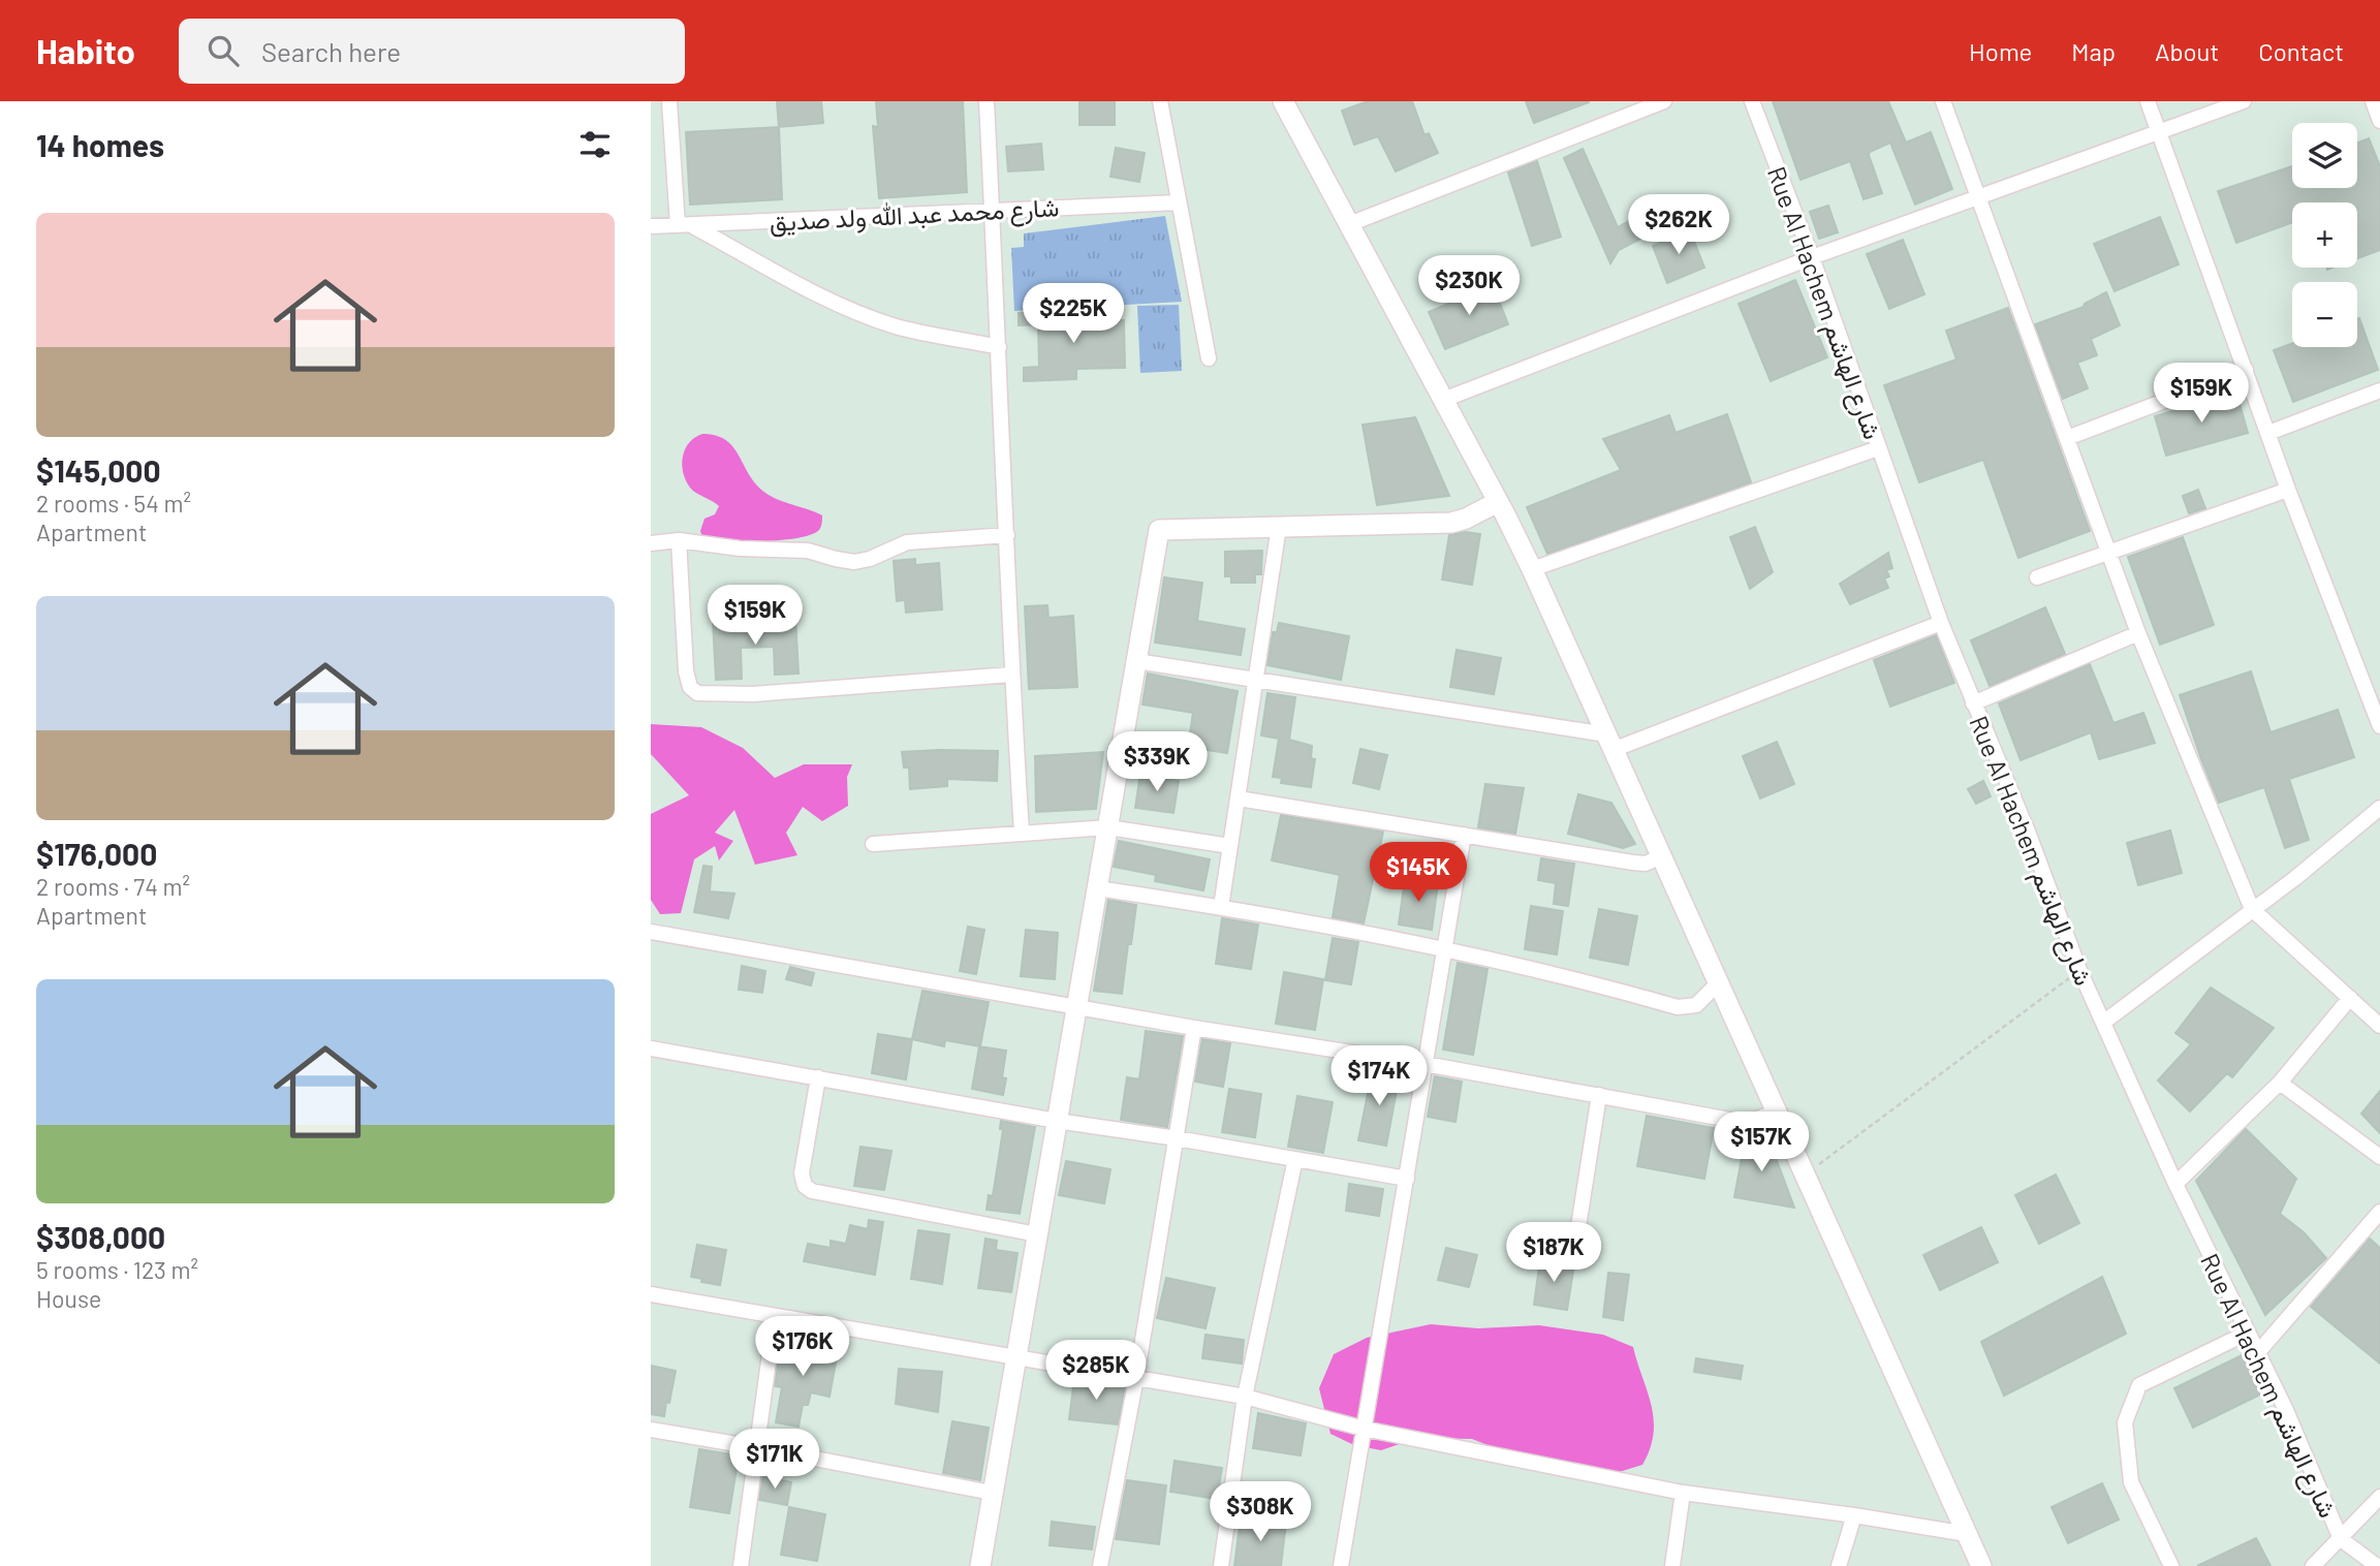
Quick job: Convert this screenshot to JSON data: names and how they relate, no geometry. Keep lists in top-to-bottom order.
{
  "streets": {
    "street": ["شارع محمد عبد الله ولد صديق", "Rue Al Hachem شارع الهاشم"]
  },
  "page": {
    "header": "Habito",
    "search": "Search here",
    "nav": [
      "Home",
      "Map",
      "About",
      "Contact"
    ],
    "heading": "14 homes",
    "map_buttons": ["+", "−"],
    "list": [
      {
        "name": "$145,000",
        "note": "2 rooms · 54 m² · Apartment"
      },
      {
        "name": "$176,000",
        "note": "2 rooms · 74 m² · Apartment"
      },
      {
        "name": "$308,000",
        "note": "5 rooms · 123 m² · House"
      }
    ],
    "price": [
      "$262K",
      "$230K",
      "$225K",
      "$159K",
      "$159K",
      "$339K",
      "$145K",
      "$174K",
      "$157K",
      "$187K",
      "$176K",
      "$285K",
      "$171K",
      "$308K"
    ]
  }
}
